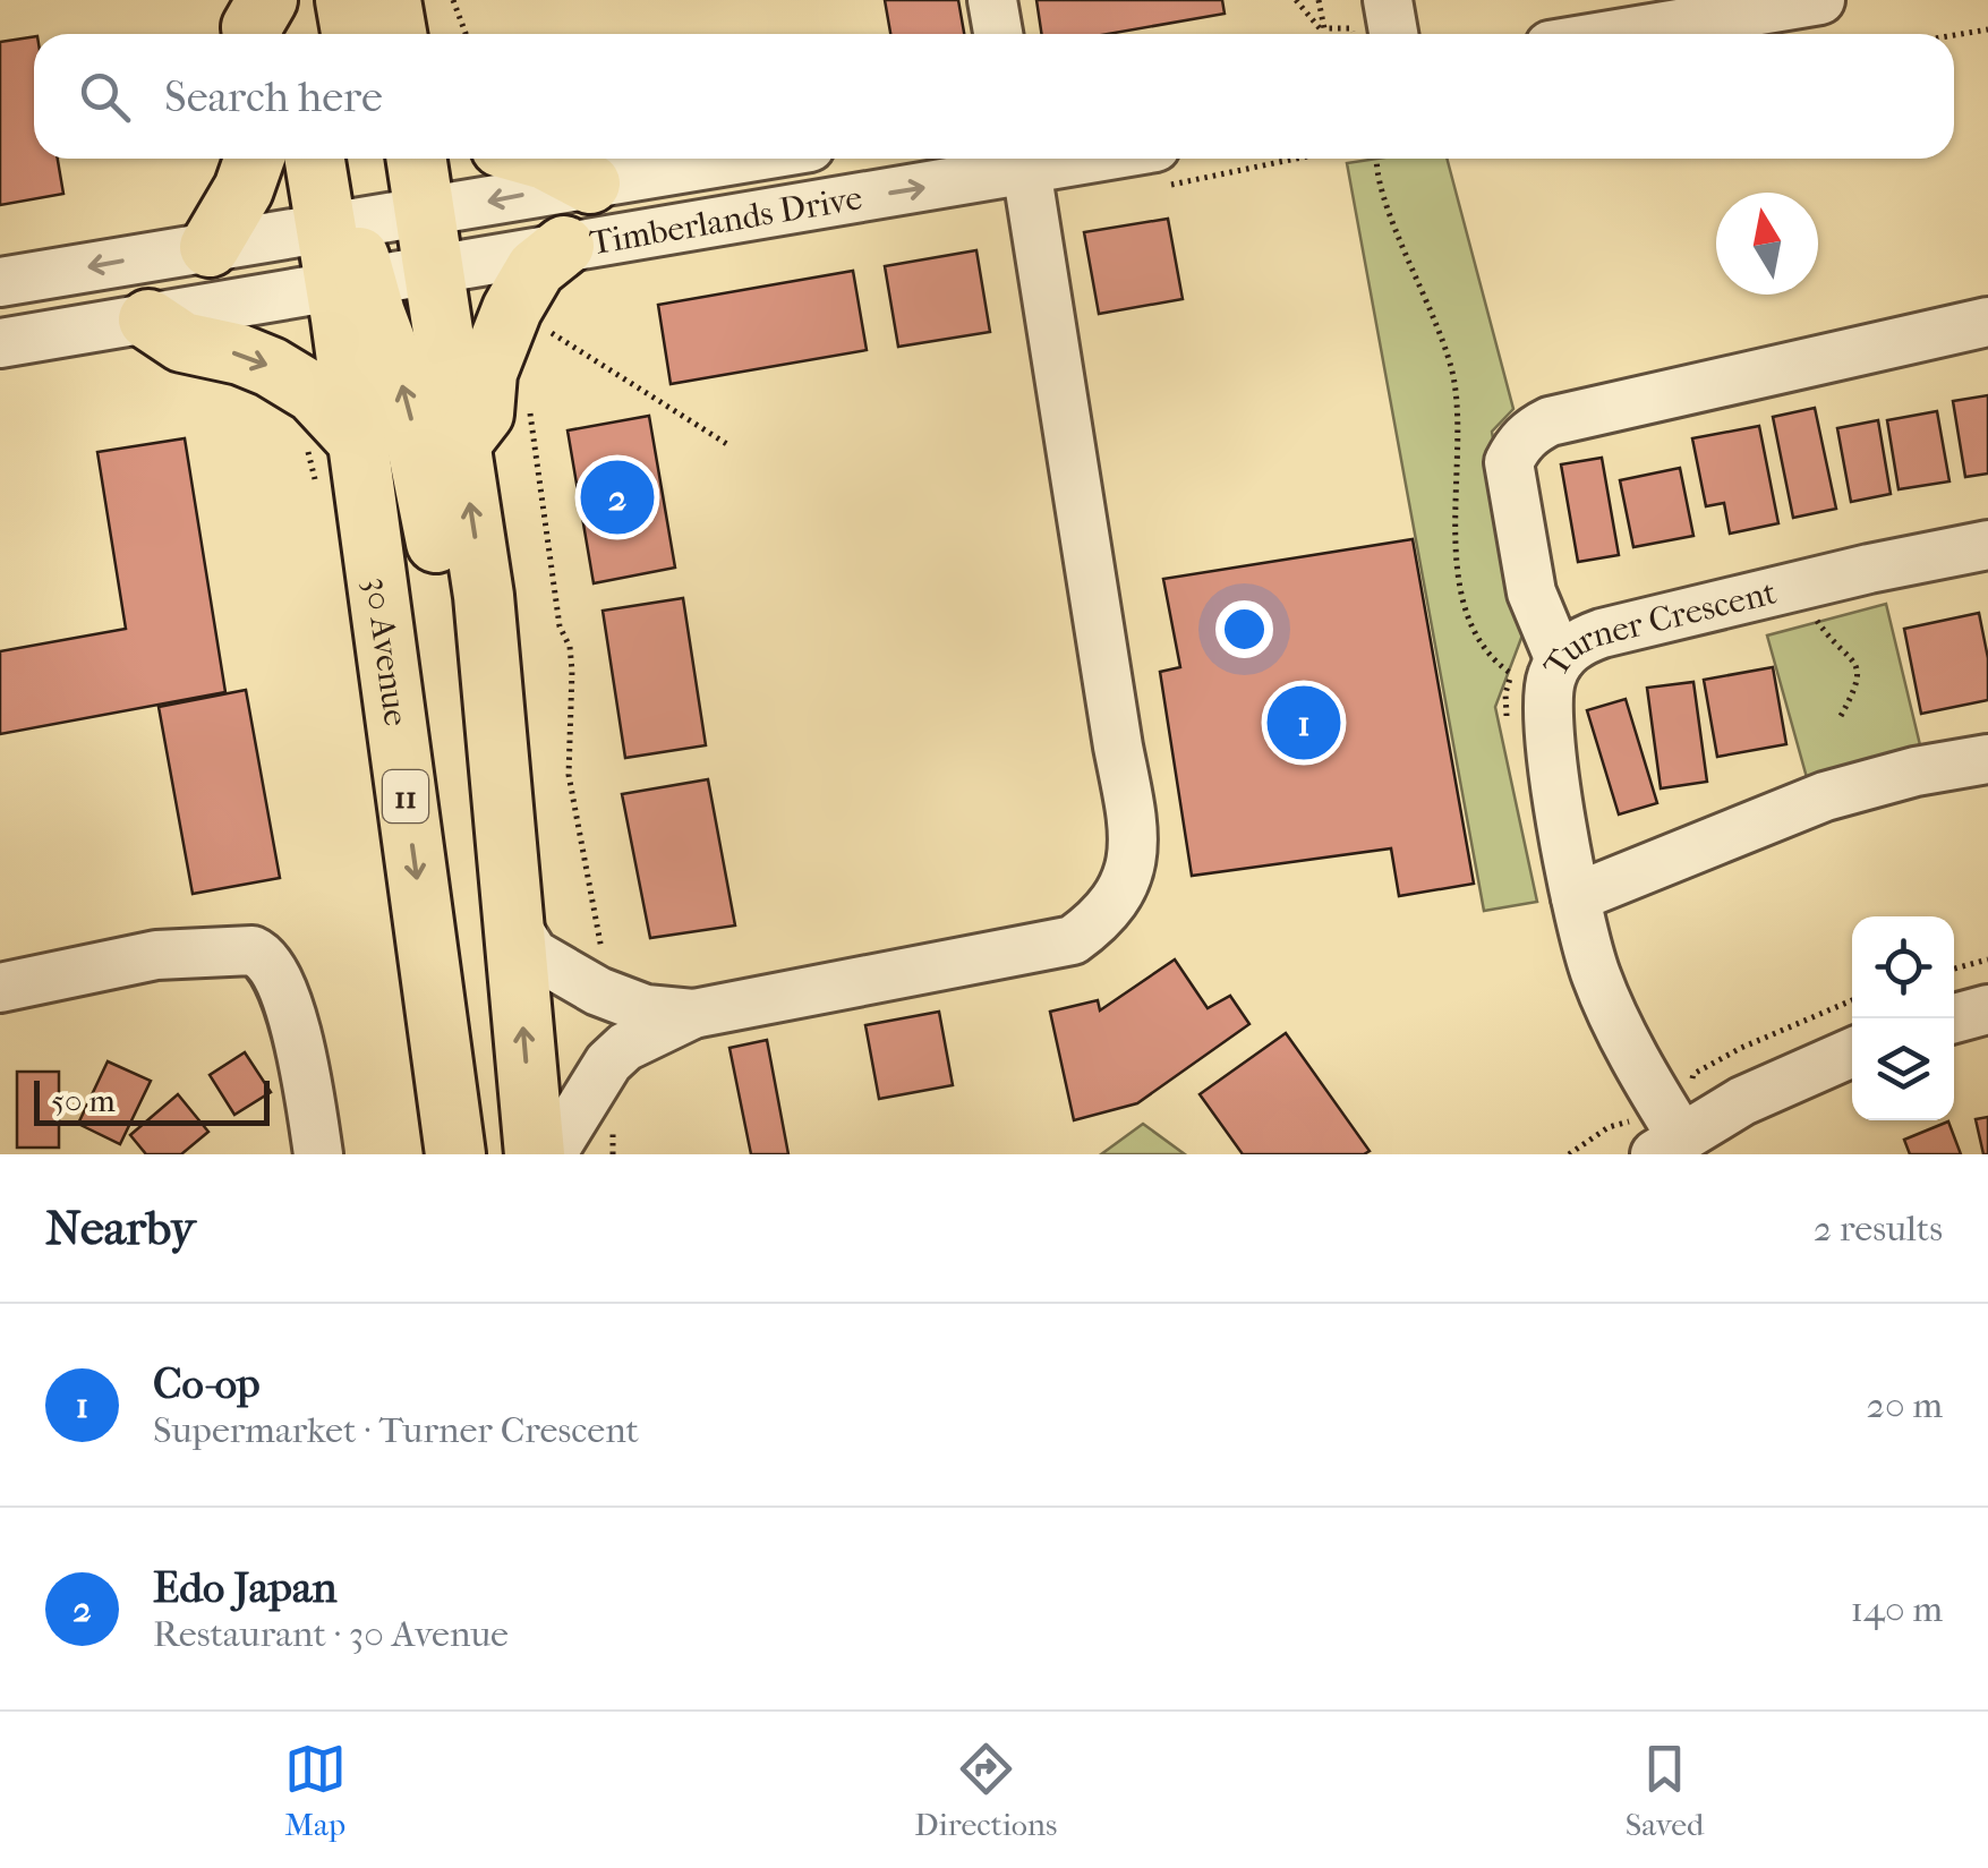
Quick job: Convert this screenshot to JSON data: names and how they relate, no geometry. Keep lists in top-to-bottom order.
{
  "streets": {
    "main road": ["30 Avenue", "11"],
    "street": ["Timberlands Drive", "Turner Crescent"]
  },
  "scale_bar": "50 m",
  "north": "top",
  "page": {
    "search": "Search here",
    "pins": ["2", "1"],
    "scale": "50 m",
    "heading": ["Nearby", "2 results"],
    "list": [
      {
        "mark": "1",
        "name": "Co-op",
        "note": "Supermarket · Turner Crescent",
        "value": "20 m"
      },
      {
        "mark": "2",
        "name": "Edo Japan",
        "note": "Restaurant · 30 Avenue",
        "value": "140 m"
      }
    ],
    "nav": ["Map", "Directions", "Saved"]
  }
}
